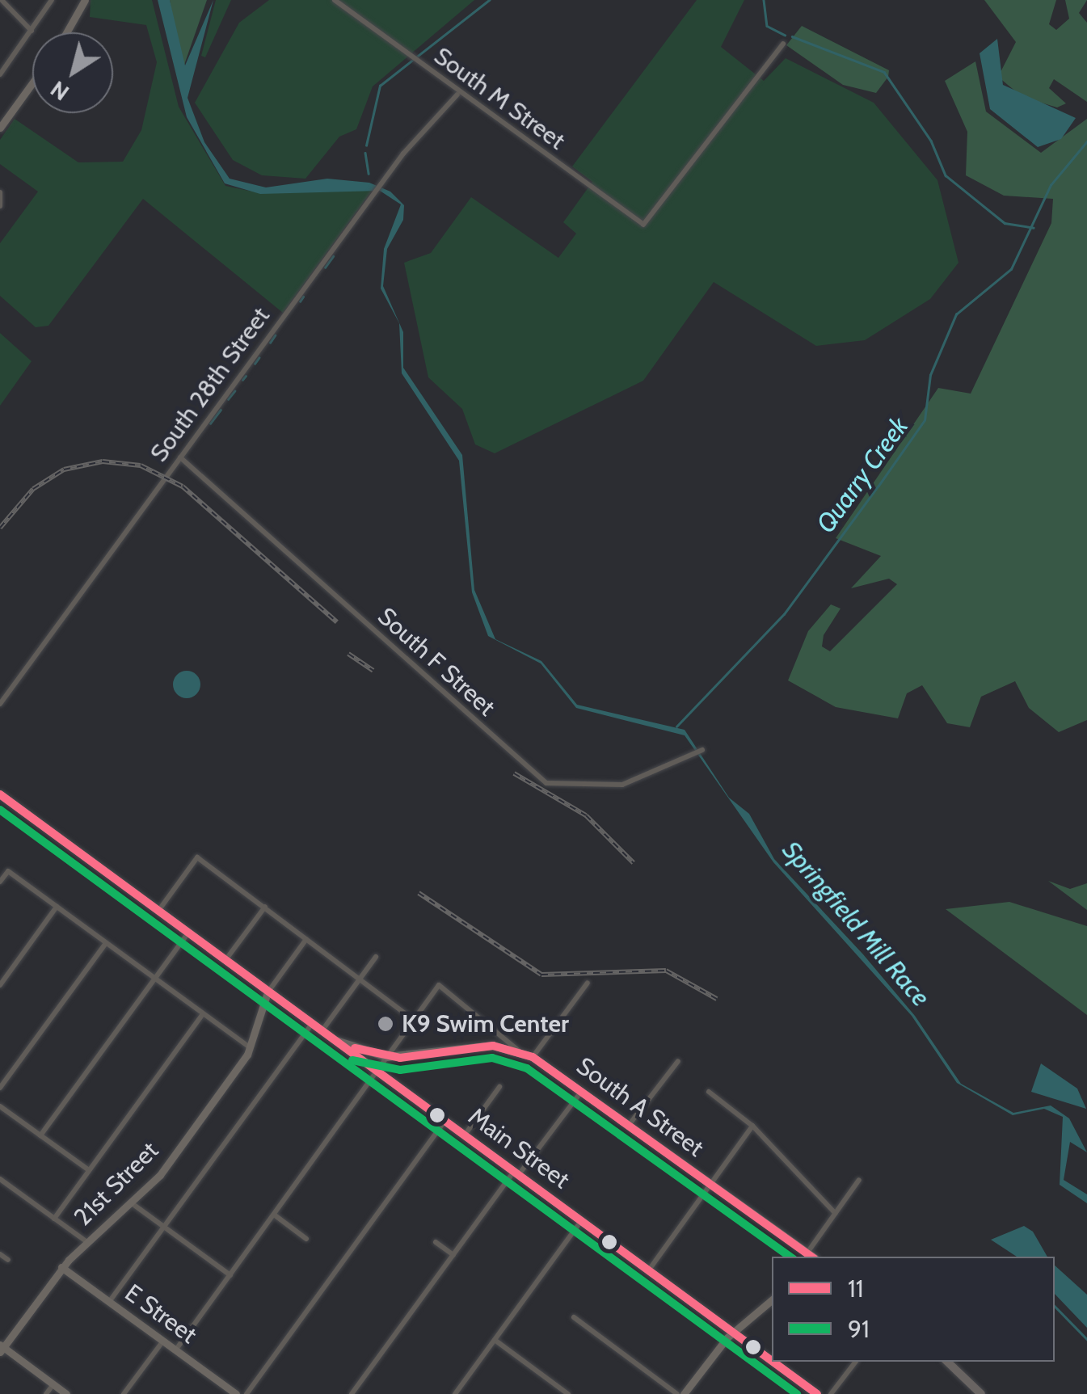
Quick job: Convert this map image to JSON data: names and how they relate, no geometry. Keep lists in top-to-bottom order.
{
  "streets": {
    "main road": ["South A Street", "Main Street"],
    "street": [
      "South M Street",
      "South 28th Street",
      "South F Street",
      "21st Street",
      "E Street"
    ]
  },
  "crossings": [
    ["South M Street", "South 28th Street"],
    ["South 28th Street", "South F Street"],
    ["South A Street", "Main Street"],
    ["Main Street", "21st Street"],
    ["21st Street", "E Street"]
  ],
  "water": ["Quarry Creek", "Springfield Mill Race"],
  "places": ["K9 Swim Center"],
  "lines": ["transit line 11", "transit line 91"],
  "legend": ["11", "91"],
  "north": "bottom left"
}
